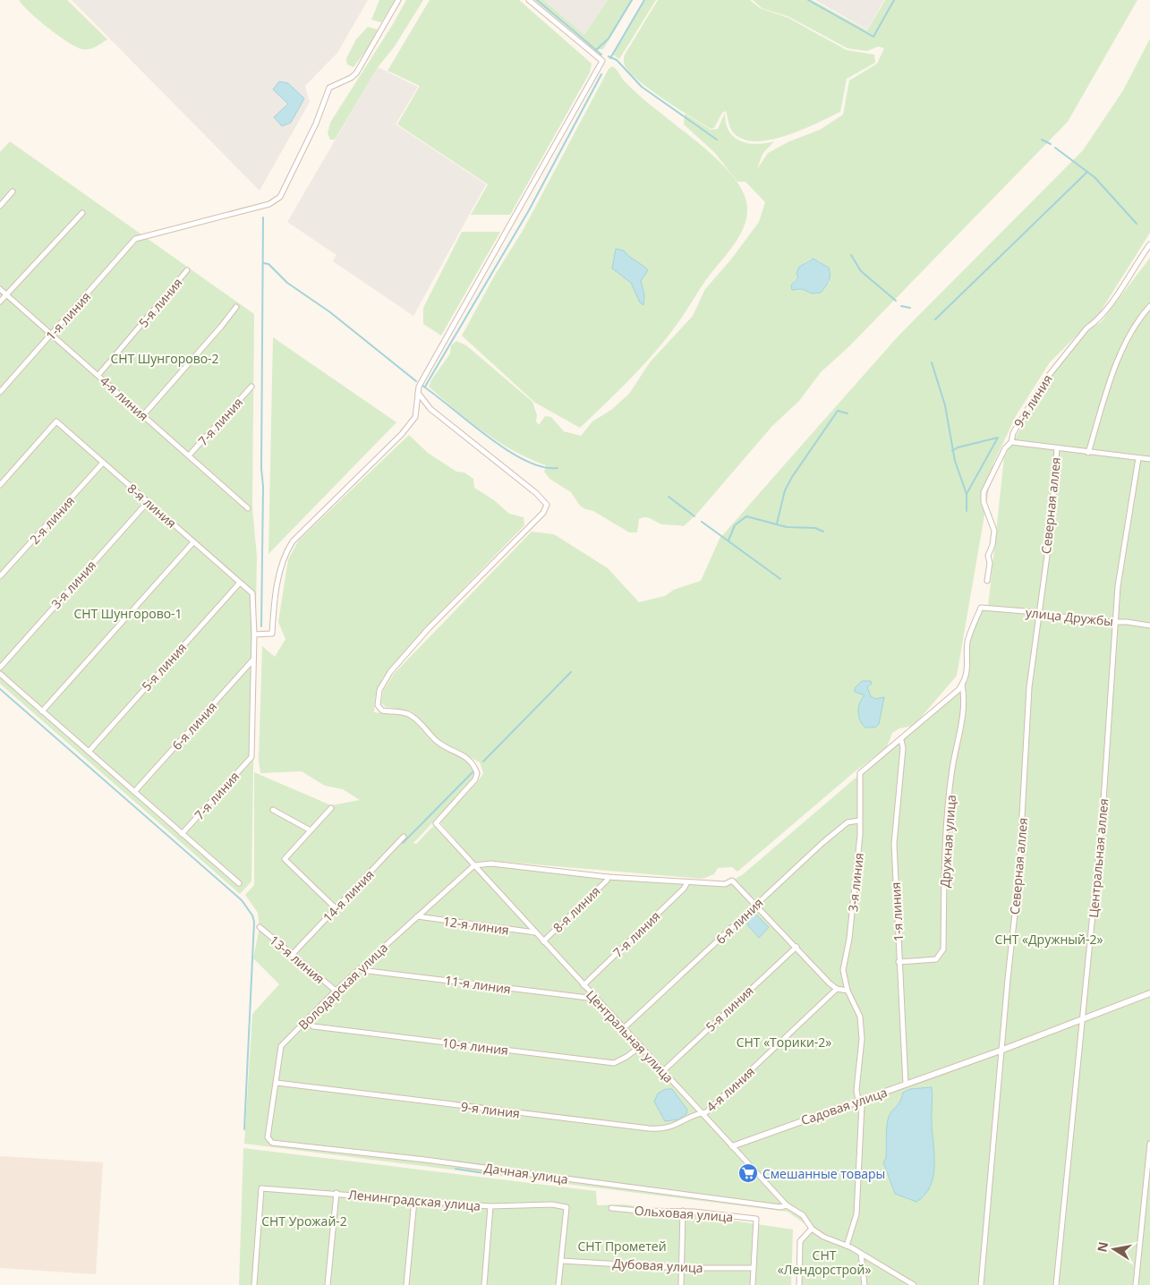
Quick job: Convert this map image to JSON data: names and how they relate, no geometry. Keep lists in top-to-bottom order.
{
  "streets": {
    "street": [
      "5-я линия",
      "1-я линия",
      "4-я линия",
      "9-я линия",
      "7-я линия",
      "8-я линия",
      "Северная аллея",
      "2-я линия",
      "3-я линия",
      "улица Дружбы",
      "6-я линия",
      "Дружная улица",
      "Центральная аллея",
      "14-я линия",
      "12-я линия",
      "13-я линия",
      "11-я линия",
      "Володарская улица",
      "Центральная улица",
      "10-я линия",
      "Садовая улица",
      "Дачная улица",
      "Ленинградская улица",
      "Ольховая улица",
      "Дубовая улица"
    ]
  },
  "crossings": [
    ["5-я линия", "4-я линия"],
    ["5-я линия", "8-я линия"],
    ["5-я линия", "Центральная улица"],
    ["1-я линия", "4-я линия"],
    ["1-я линия", "3-я линия"],
    ["1-я линия", "Дружная улица"],
    ["1-я линия", "Садовая улица"],
    ["4-я линия", "9-я линия"],
    ["4-я линия", "7-я линия"],
    ["4-я линия", "Центральная улица"],
    ["9-я линия", "Володарская улица"],
    ["9-я линия", "Центральная улица"],
    ["7-я линия", "6-я линия"],
    ["7-я линия", "Центральная улица"],
    ["8-я линия", "2-я линия"],
    ["8-я линия", "3-я линия"],
    ["8-я линия", "Центральная улица"],
    ["Северная аллея", "улица Дружбы"],
    ["Северная аллея", "Садовая улица"],
    ["3-я линия", "6-я линия"],
    ["улица Дружбы", "Дружная улица"],
    ["улица Дружбы", "Центральная аллея"],
    ["6-я линия", "Центральная улица"],
    ["Центральная аллея", "Садовая улица"],
    ["14-я линия", "13-я линия"],
    ["12-я линия", "Володарская улица"],
    ["12-я линия", "Центральная улица"],
    ["13-я линия", "Володарская улица"],
    ["11-я линия", "Володарская улица"],
    ["11-я линия", "Центральная улица"],
    ["Володарская улица", "Центральная улица"],
    ["Володарская улица", "10-я линия"],
    ["Володарская улица", "Дачная улица"],
    ["Центральная улица", "10-я линия"],
    ["Центральная улица", "Садовая улица"],
    ["Центральная улица", "Дачная улица"],
    ["Ленинградская улица", "Дубовая улица"],
    ["Ольховая улица", "Дубовая улица"]
  ],
  "parks": [
    "СНТ Шунгорово-2",
    "СНТ Шунгорово-1",
    "СНТ «Дружный-2»",
    "СНТ «Торики-2»",
    "СНТ Урожай-2",
    "СНТ Прометей",
    "СНТ «Лендорстрой»"
  ],
  "places": {
    "supermarket": ["Смешанные товары"]
  },
  "north": "left"
}
